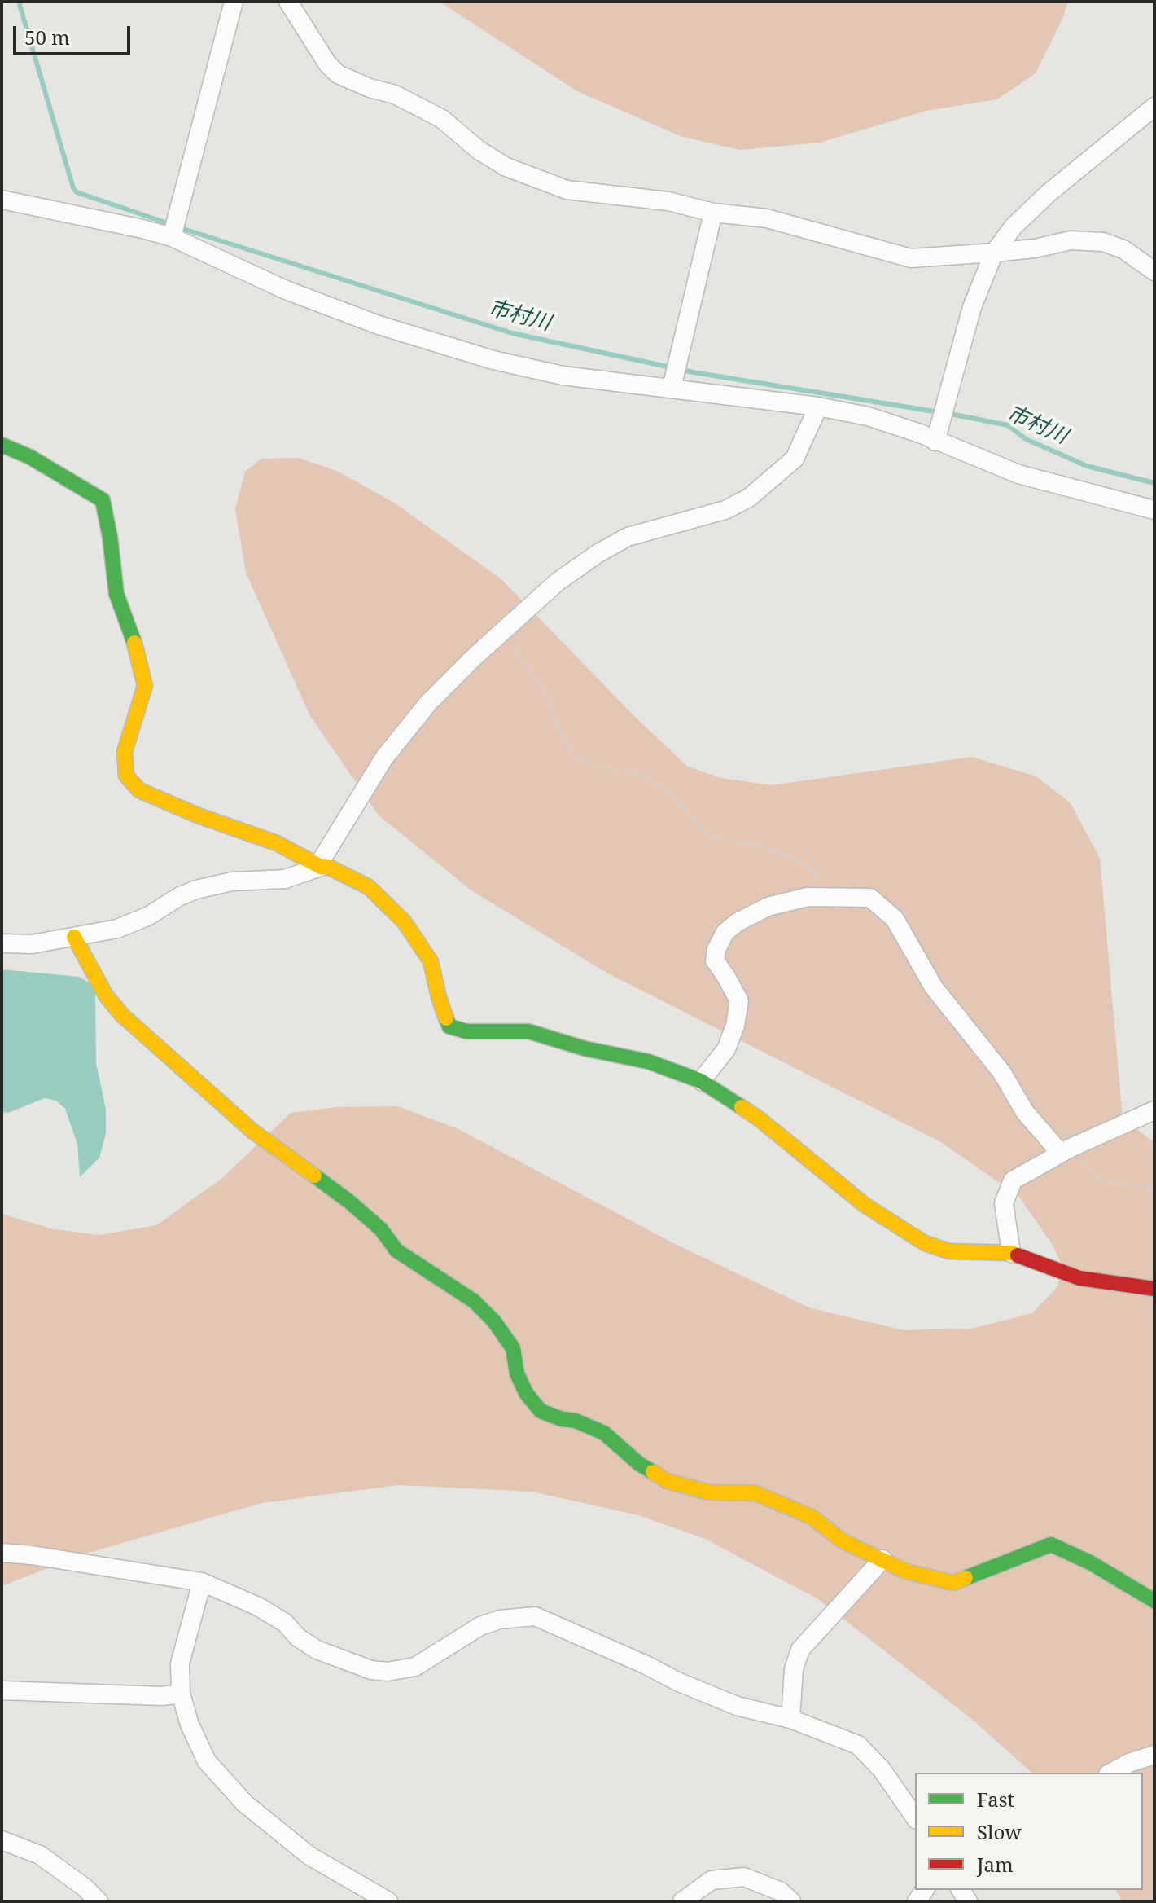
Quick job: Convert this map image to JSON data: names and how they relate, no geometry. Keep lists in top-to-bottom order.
{
  "water": ["市村川"],
  "legend": ["Fast", "Slow", "Jam"],
  "scale_bar": "50 m"
}
